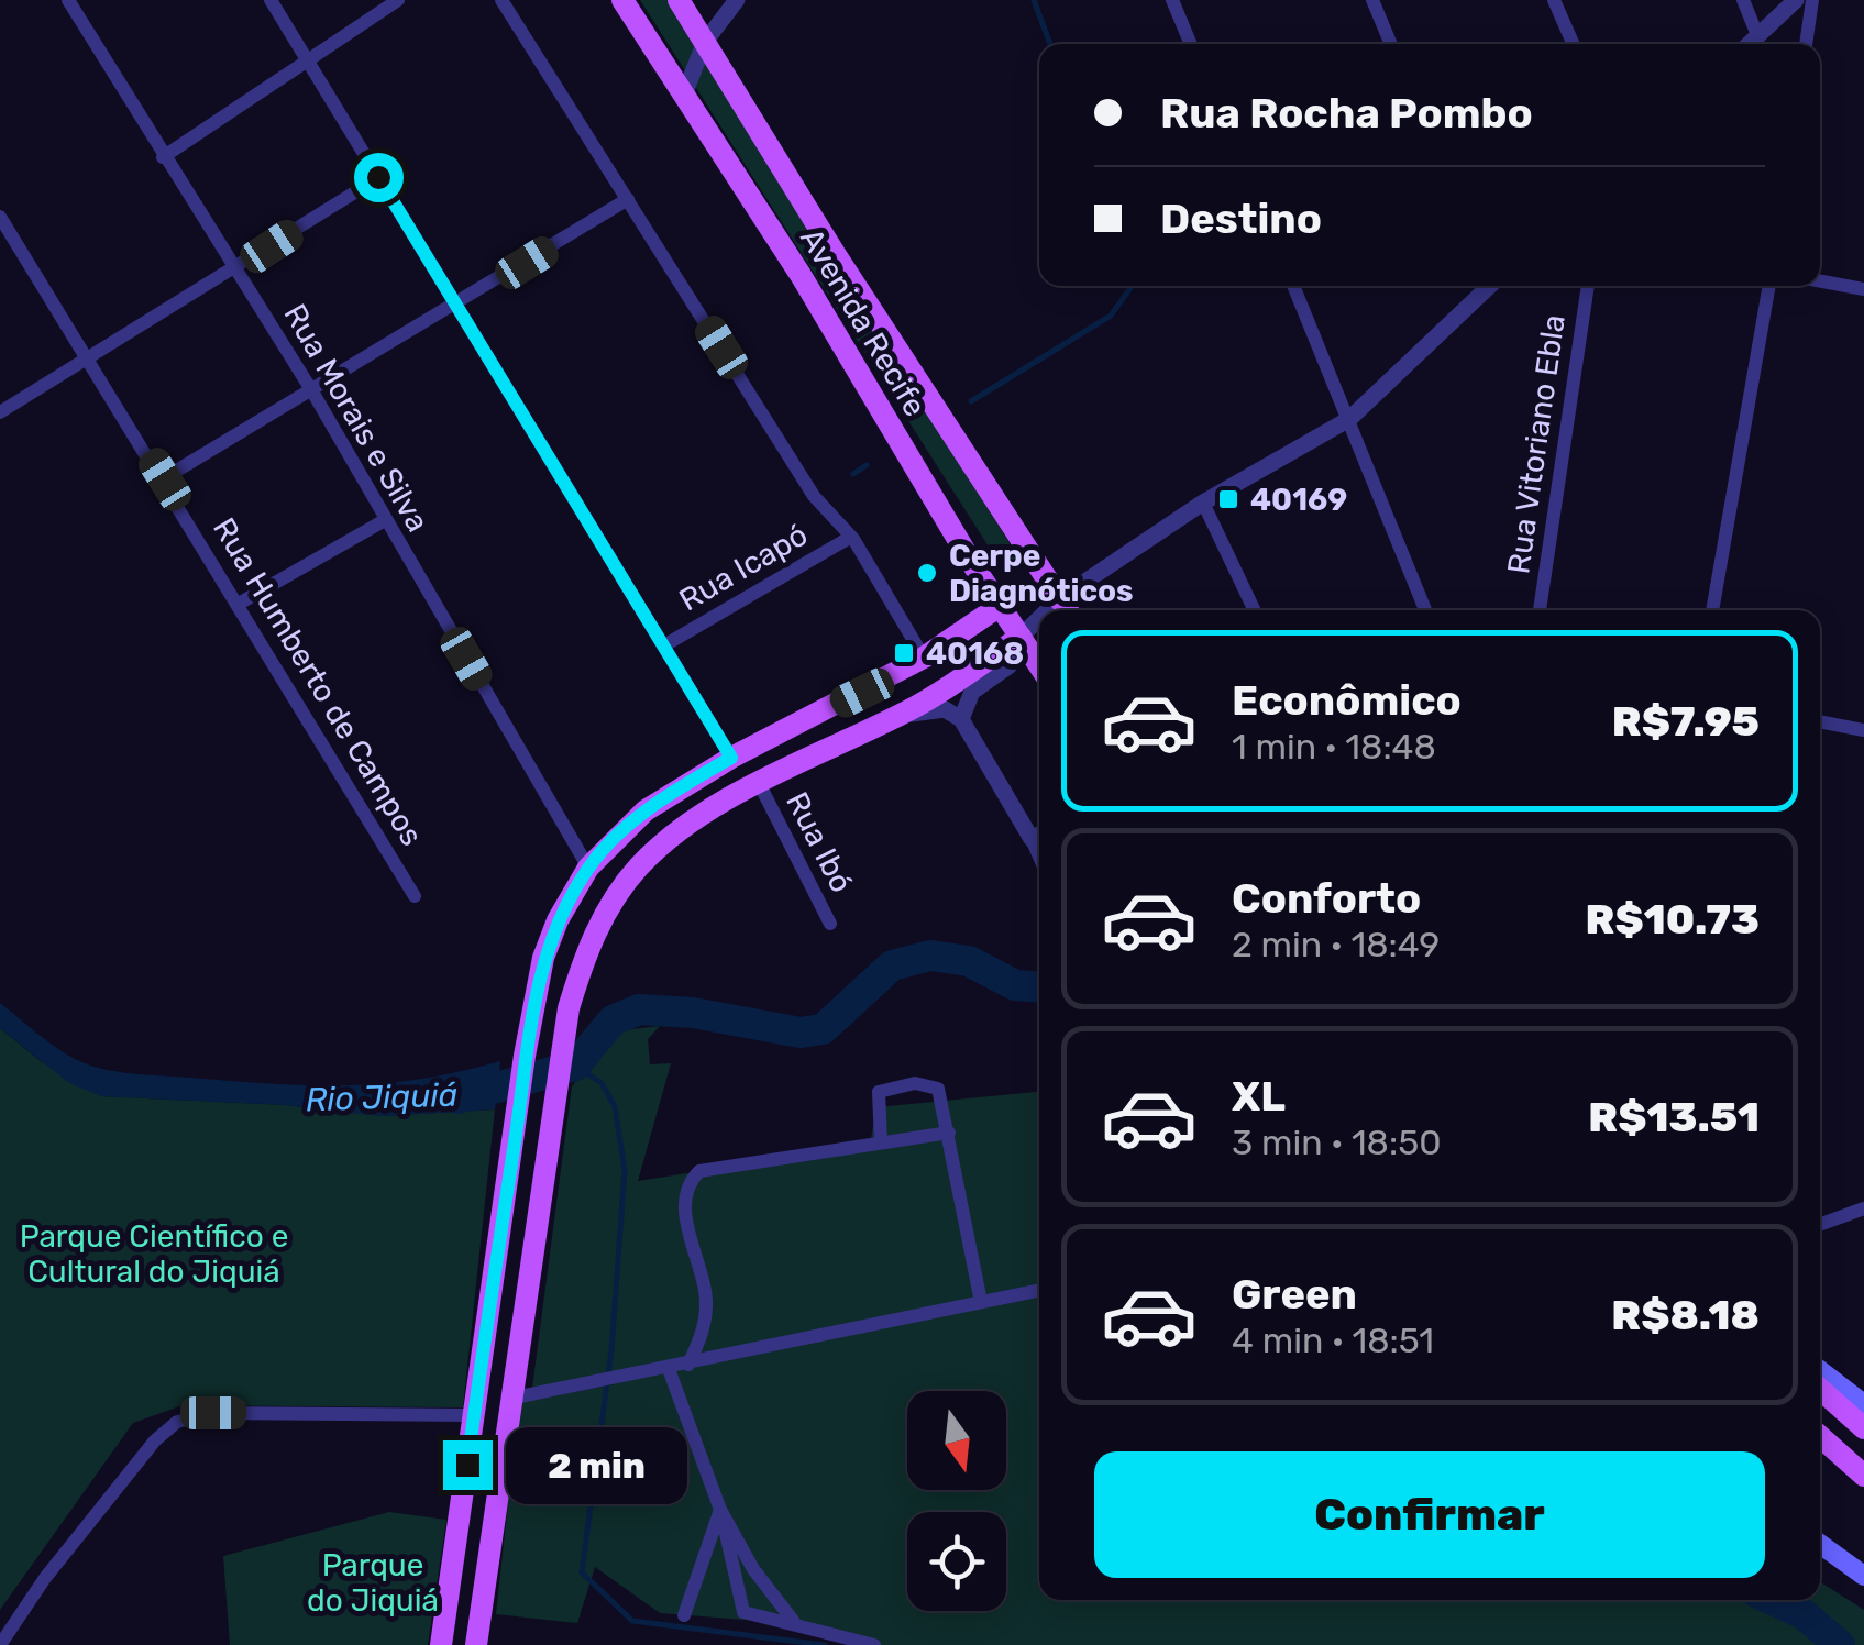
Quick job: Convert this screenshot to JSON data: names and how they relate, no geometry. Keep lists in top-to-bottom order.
{
  "streets": {
    "main road": ["Avenida Recife"],
    "street": [
      "Rua Morais e Silva",
      "Rua Vitoriano Ebla",
      "Rua Icapó",
      "Rua Humberto de Campos",
      "Rua Ibó"
    ]
  },
  "water": ["Rio Jiquiá"],
  "parks": ["Parque Científico e Cultural do Jiquiá", "Parque do Jiquiá"],
  "places": {
    "transit": ["40169", "40168"],
    "other": ["Cerpe Diagnóticos"]
  },
  "north": "bottom",
  "page": {
    "banner": ["Rua Rocha Pombo", "Destino"],
    "list": [
      {
        "name": "Econômico",
        "note": "1 min · 18:48",
        "value": "R$7.95"
      },
      {
        "name": "Conforto",
        "note": "2 min · 18:49",
        "value": "R$10.73"
      },
      {
        "name": "XL",
        "note": "3 min · 18:50",
        "value": "R$13.51"
      },
      {
        "name": "Green",
        "note": "4 min · 18:51",
        "value": "R$8.18"
      }
    ],
    "bubble": "2 min",
    "buttons": "Confirmar"
  }
}
